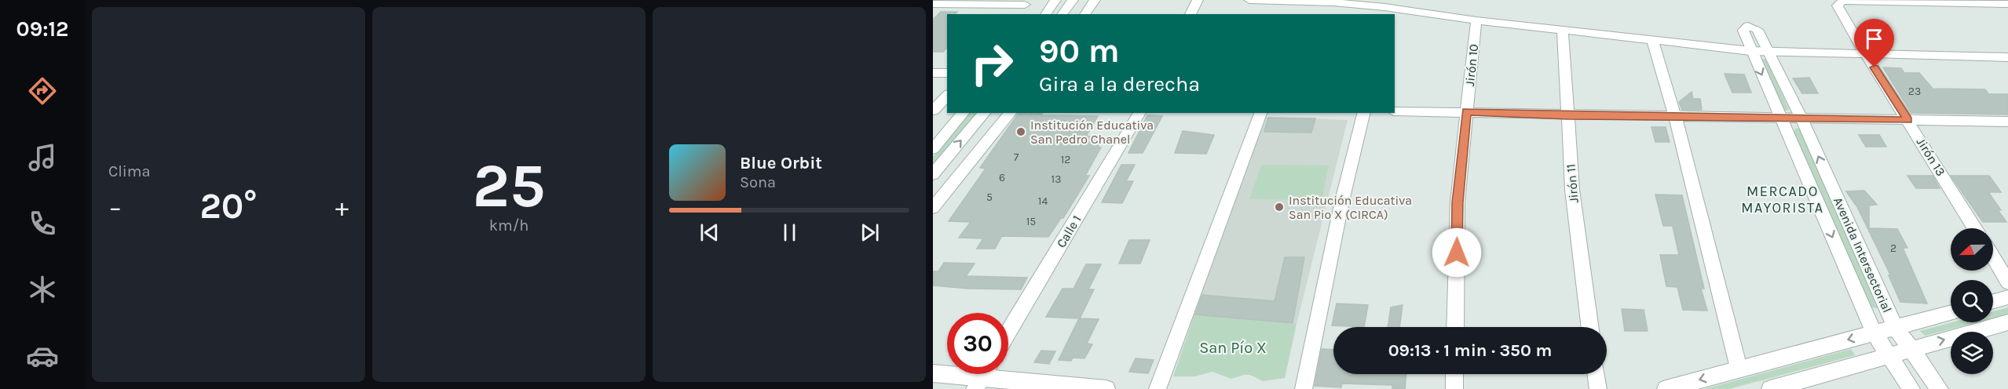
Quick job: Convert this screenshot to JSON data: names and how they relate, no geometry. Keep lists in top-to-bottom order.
{
  "streets": {
    "street": [
      "Jirón 10",
      "Jirón 13",
      "Jirón 11",
      "Calle 1",
      "Avenida Intersectorial"
    ]
  },
  "districts": ["MERCADO MAYORISTA"],
  "parks": ["San Pío X"],
  "places": ["Institución Educativa San Pedro Chanel", "Institución Educativa San Pio X (CIRCA)"],
  "house_numbers": [
    "23",
    "7",
    "12",
    "6",
    "13",
    "5",
    "14",
    "15",
    "2"
  ],
  "north": "left",
  "page": {
    "tabs": "09:12",
    "tile": [
      "Clima",
      ["25", "km/h"]
    ],
    "turn": ["90 m", "Gira a la derecha"],
    "song": ["Blue Orbit", "Sona"],
    "heat": ["−", "20°", "+"],
    "limit": "30",
    "trip": "09:13 · 1 min · 350 m"
  }
}
